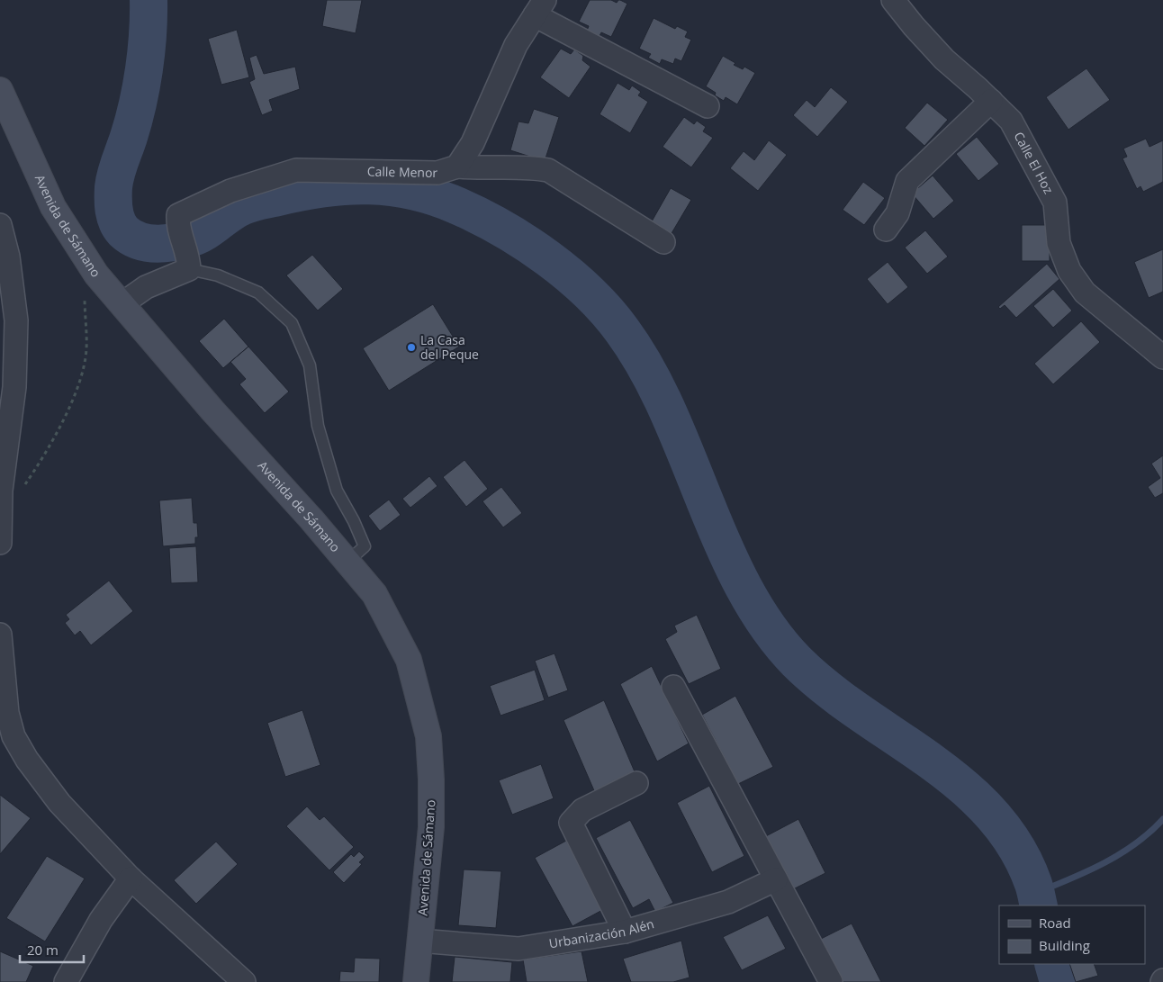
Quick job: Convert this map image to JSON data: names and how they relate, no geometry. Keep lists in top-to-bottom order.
{
  "streets": {
    "street": [
      "Calle El Hoz",
      "Calle Menor",
      "Avenida de Sámano",
      "Urbanización Alén"
    ]
  },
  "crossings": [
    ["Avenida de Sámano", "Urbanización Alén"]
  ],
  "places": ["La Casa del Peque"],
  "legend": ["Road", "Building"],
  "scale_bar": "20 m"
}
